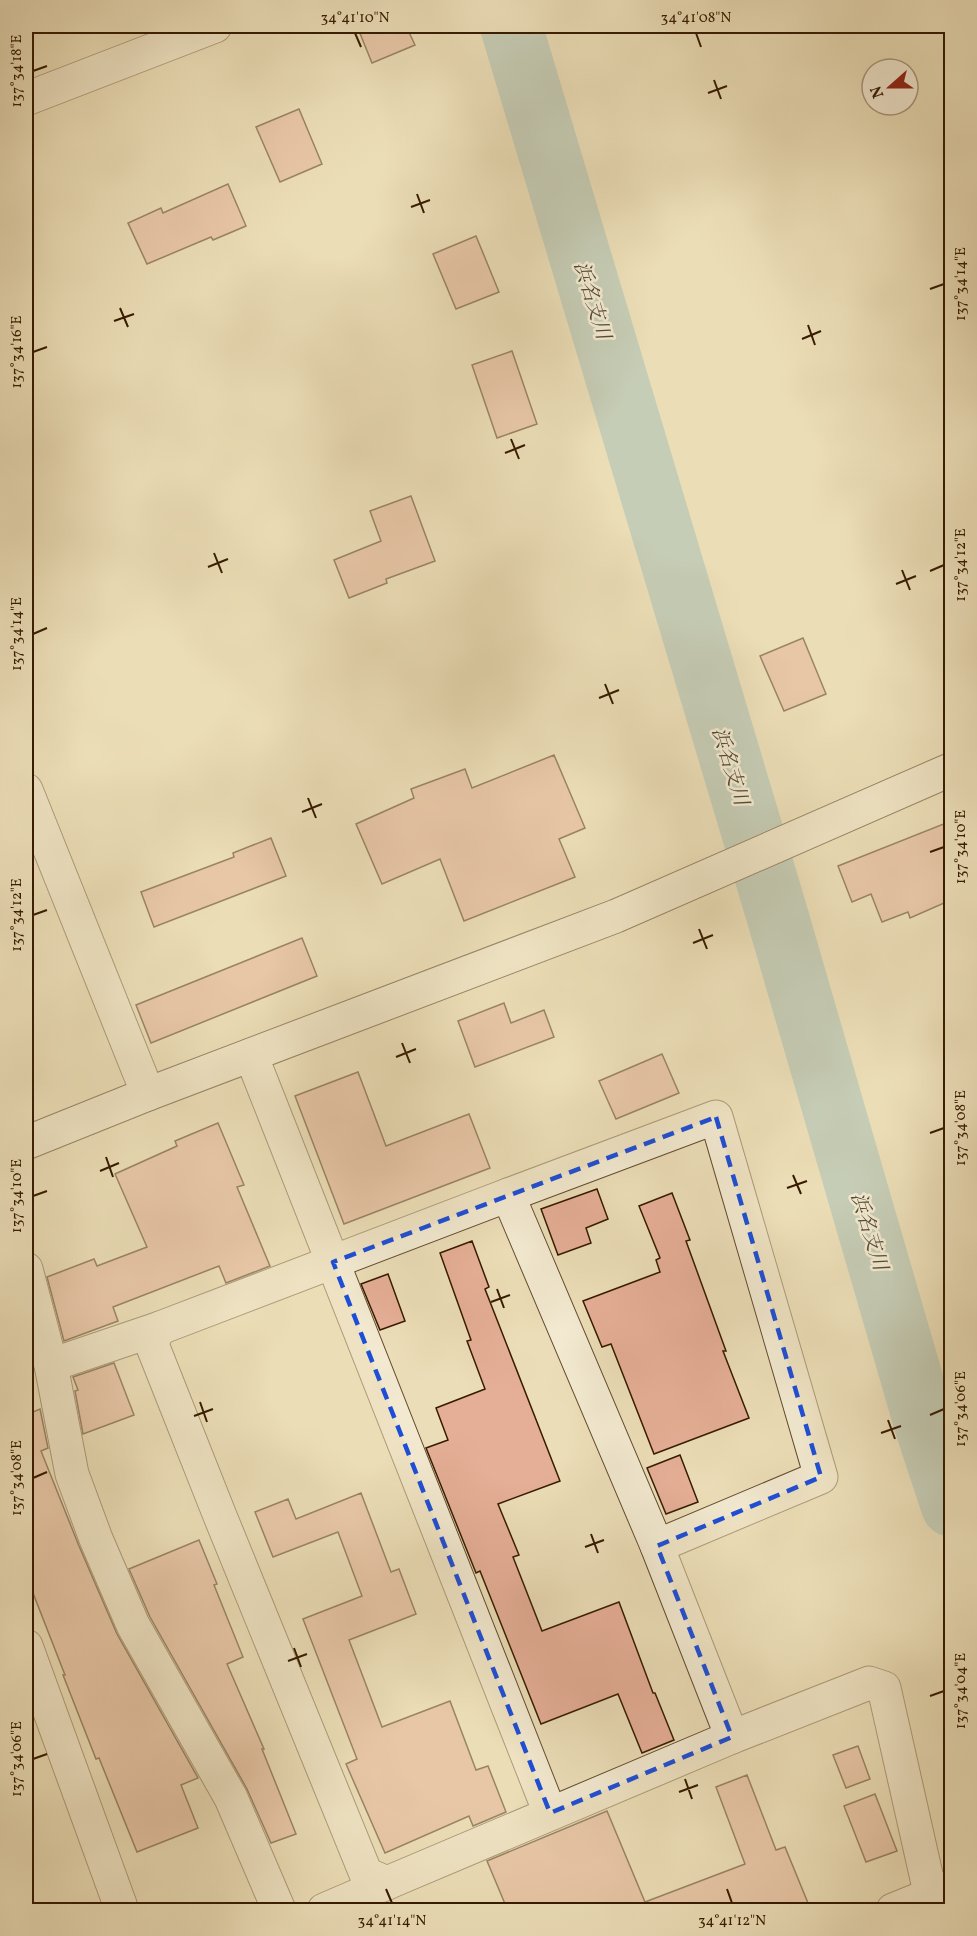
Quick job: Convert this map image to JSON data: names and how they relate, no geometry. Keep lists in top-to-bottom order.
{
  "water": ["浜名支川"],
  "north": "left",
  "coordinates": [
    "34°41'10\"N",
    "34°41'08\"N",
    "137°34'18\"E",
    "137°34'14\"E",
    "137°34'16\"E",
    "137°34'12\"E",
    "137°34'10\"E",
    "137°34'08\"E",
    "137°34'06\"E",
    "137°34'04\"E",
    "34°41'14\"N",
    "34°41'12\"N"
  ]
}
